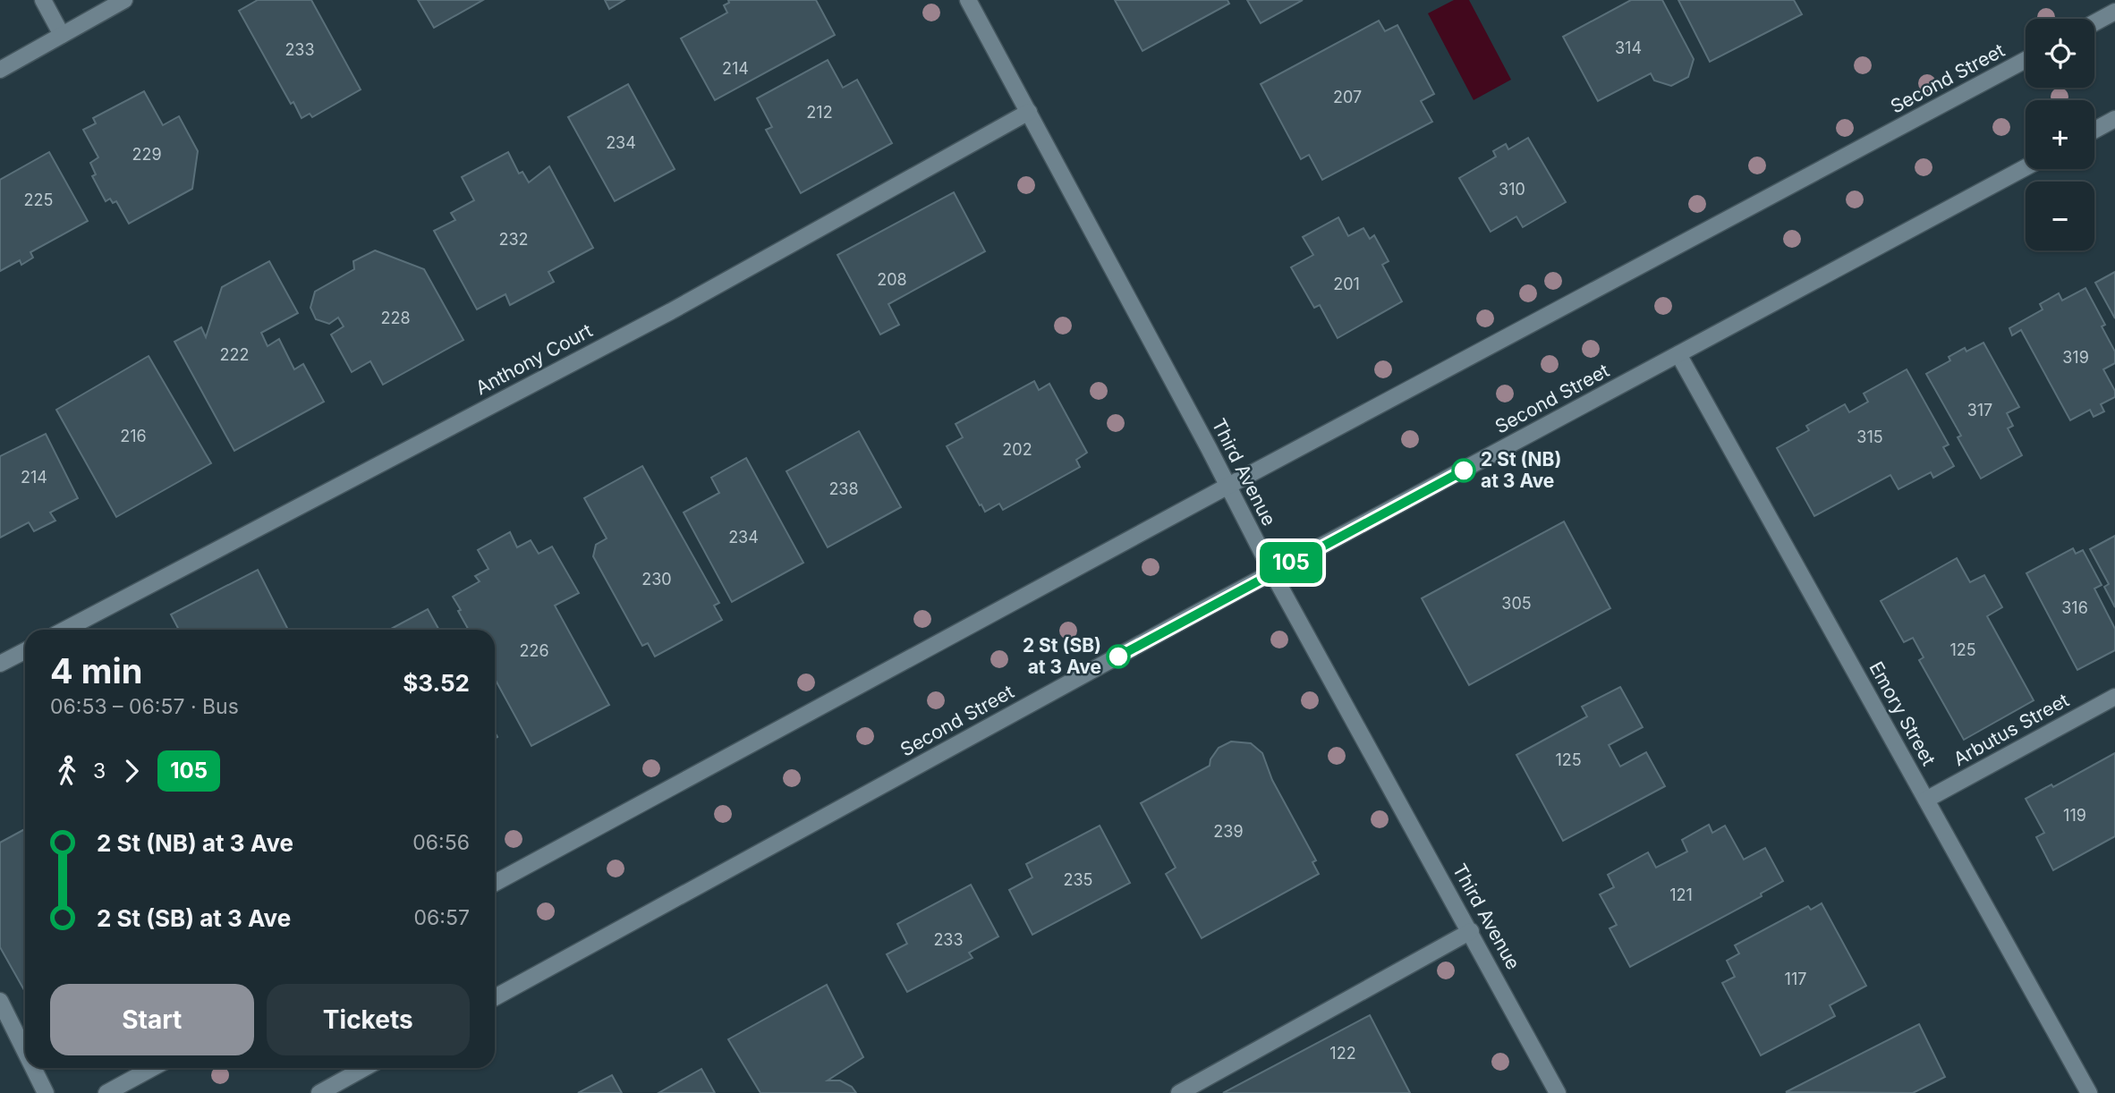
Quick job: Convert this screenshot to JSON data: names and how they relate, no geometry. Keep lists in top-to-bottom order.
{
  "streets": {
    "street": [
      "Second Street",
      "Anthony Court",
      "Third Avenue",
      "Emory Street",
      "Arbutus Street"
    ]
  },
  "crossings": [
    ["Second Street", "Third Avenue"],
    ["Second Street", "Emory Street"],
    ["Anthony Court", "Third Avenue"],
    ["Emory Street", "Arbutus Street"]
  ],
  "places": ["2 St (NB) at 3 Ave", "2 St (SB) at 3 Ave"],
  "lines": ["bus line 105"],
  "house_numbers": [
    "314",
    "233",
    "214",
    "207",
    "212",
    "234",
    "229",
    "310",
    "225",
    "232",
    "208",
    "201",
    "228",
    "222",
    "319",
    "317",
    "216",
    "315",
    "202",
    "214",
    "238",
    "234",
    "230",
    "305",
    "316",
    "125",
    "226",
    "125",
    "119",
    "239",
    "235",
    "121",
    "233",
    "117",
    "122"
  ],
  "page": {
    "on_map": "105",
    "map_buttons": ["+", "−"],
    "heading": ["4 min", "06:53 – 06:57 · Bus", "$3.52"],
    "legs": ["3", "105"],
    "list": [
      {
        "name": "2 St (NB) at 3 Ave",
        "value": "06:56"
      },
      {
        "name": "2 St (SB) at 3 Ave",
        "value": "06:57"
      }
    ],
    "buttons": ["Start", "Tickets"]
  }
}
